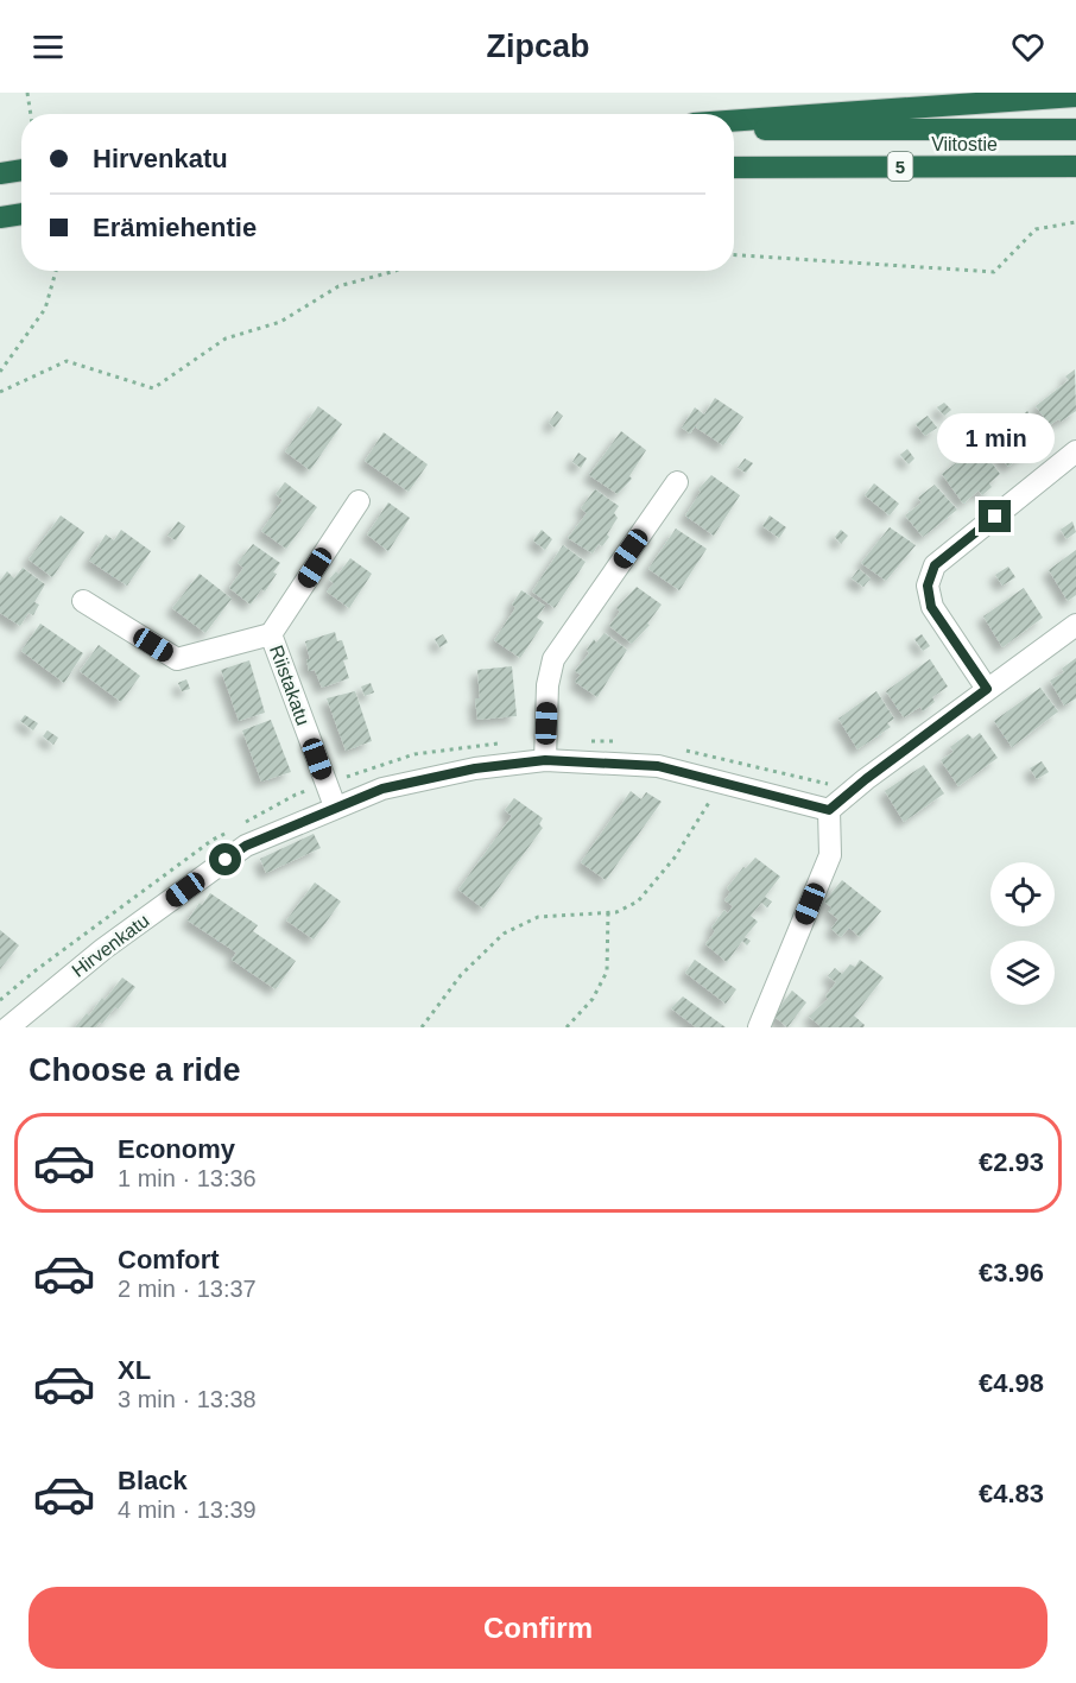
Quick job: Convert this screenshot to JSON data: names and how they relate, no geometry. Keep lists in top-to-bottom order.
{
  "streets": {
    "highway": ["Viitostie", "5"],
    "street": ["Riistakatu", "Hirvenkatu"]
  },
  "crossings": [
    ["Riistakatu", "Hirvenkatu"]
  ],
  "page": {
    "header": "Zipcab",
    "banner": ["Hirvenkatu", "Erämiehentie"],
    "bubble": "1 min",
    "heading": "Choose a ride",
    "list": [
      {
        "name": "Economy",
        "note": "1 min · 13:36",
        "value": "€2.93"
      },
      {
        "name": "Comfort",
        "note": "2 min · 13:37",
        "value": "€3.96"
      },
      {
        "name": "XL",
        "note": "3 min · 13:38",
        "value": "€4.98"
      },
      {
        "name": "Black",
        "note": "4 min · 13:39",
        "value": "€4.83"
      }
    ],
    "buttons": "Confirm"
  }
}
